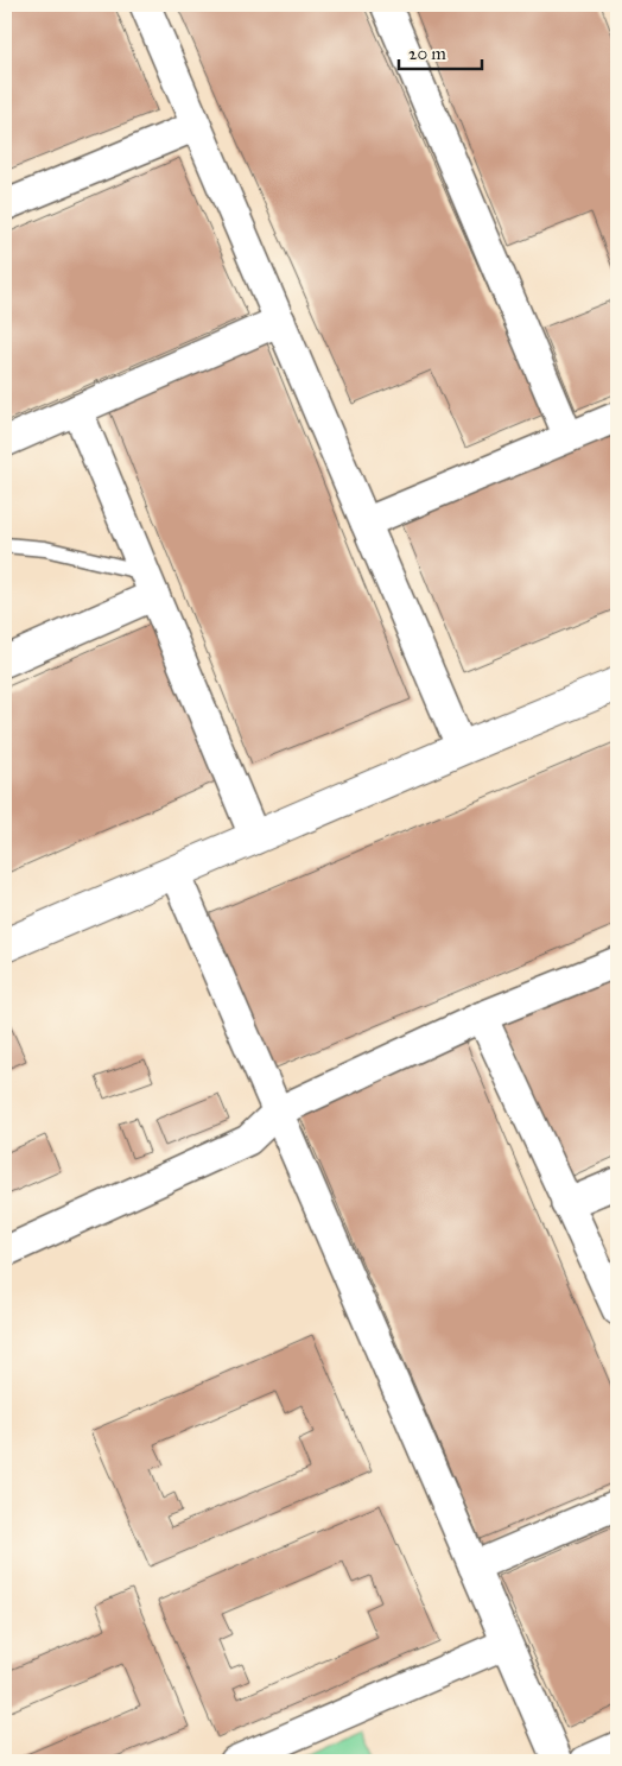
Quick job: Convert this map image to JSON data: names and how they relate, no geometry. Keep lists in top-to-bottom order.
{
  "scale_bar": "20 m"
}
